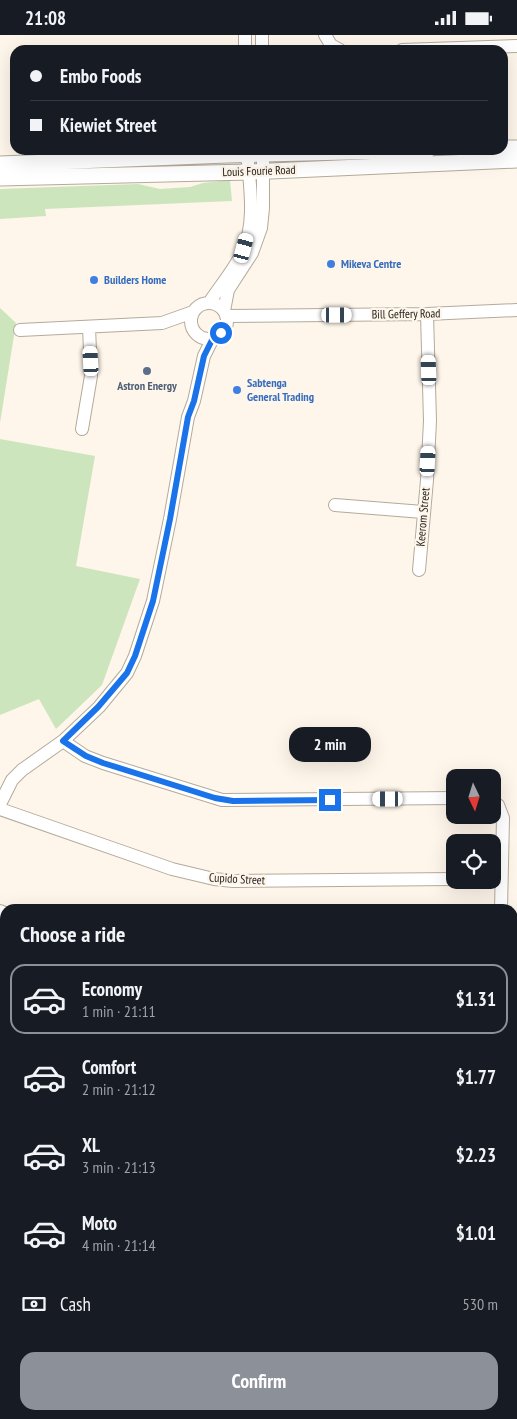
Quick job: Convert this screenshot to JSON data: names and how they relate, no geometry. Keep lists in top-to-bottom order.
{
  "streets": {
    "main road": ["Louis Fourie Road"],
    "street": ["Bill Geffery Road", "Keerom Street", "Cupido Street"]
  },
  "crossings": [
    ["Bill Geffery Road", "Keerom Street"]
  ],
  "places": [
    "Mikeva Centre",
    "Builders Home",
    "Astron Energy",
    "Sabtenga General Trading"
  ],
  "north": "bottom",
  "page": {
    "status": "21:08",
    "banner": ["Embo Foods", "Kiewiet Street"],
    "bubble": "2 min",
    "heading": "Choose a ride",
    "list": [
      {
        "name": "Economy",
        "note": "1 min · 21:11",
        "value": "$1.31"
      },
      {
        "name": "Comfort",
        "note": "2 min · 21:12",
        "value": "$1.77"
      },
      {
        "name": "XL",
        "note": "3 min · 21:13",
        "value": "$2.23"
      },
      {
        "name": "Moto",
        "note": "4 min · 21:14",
        "value": "$1.01"
      }
    ],
    "pay": ["Cash", "530 m"],
    "buttons": "Confirm"
  }
}
